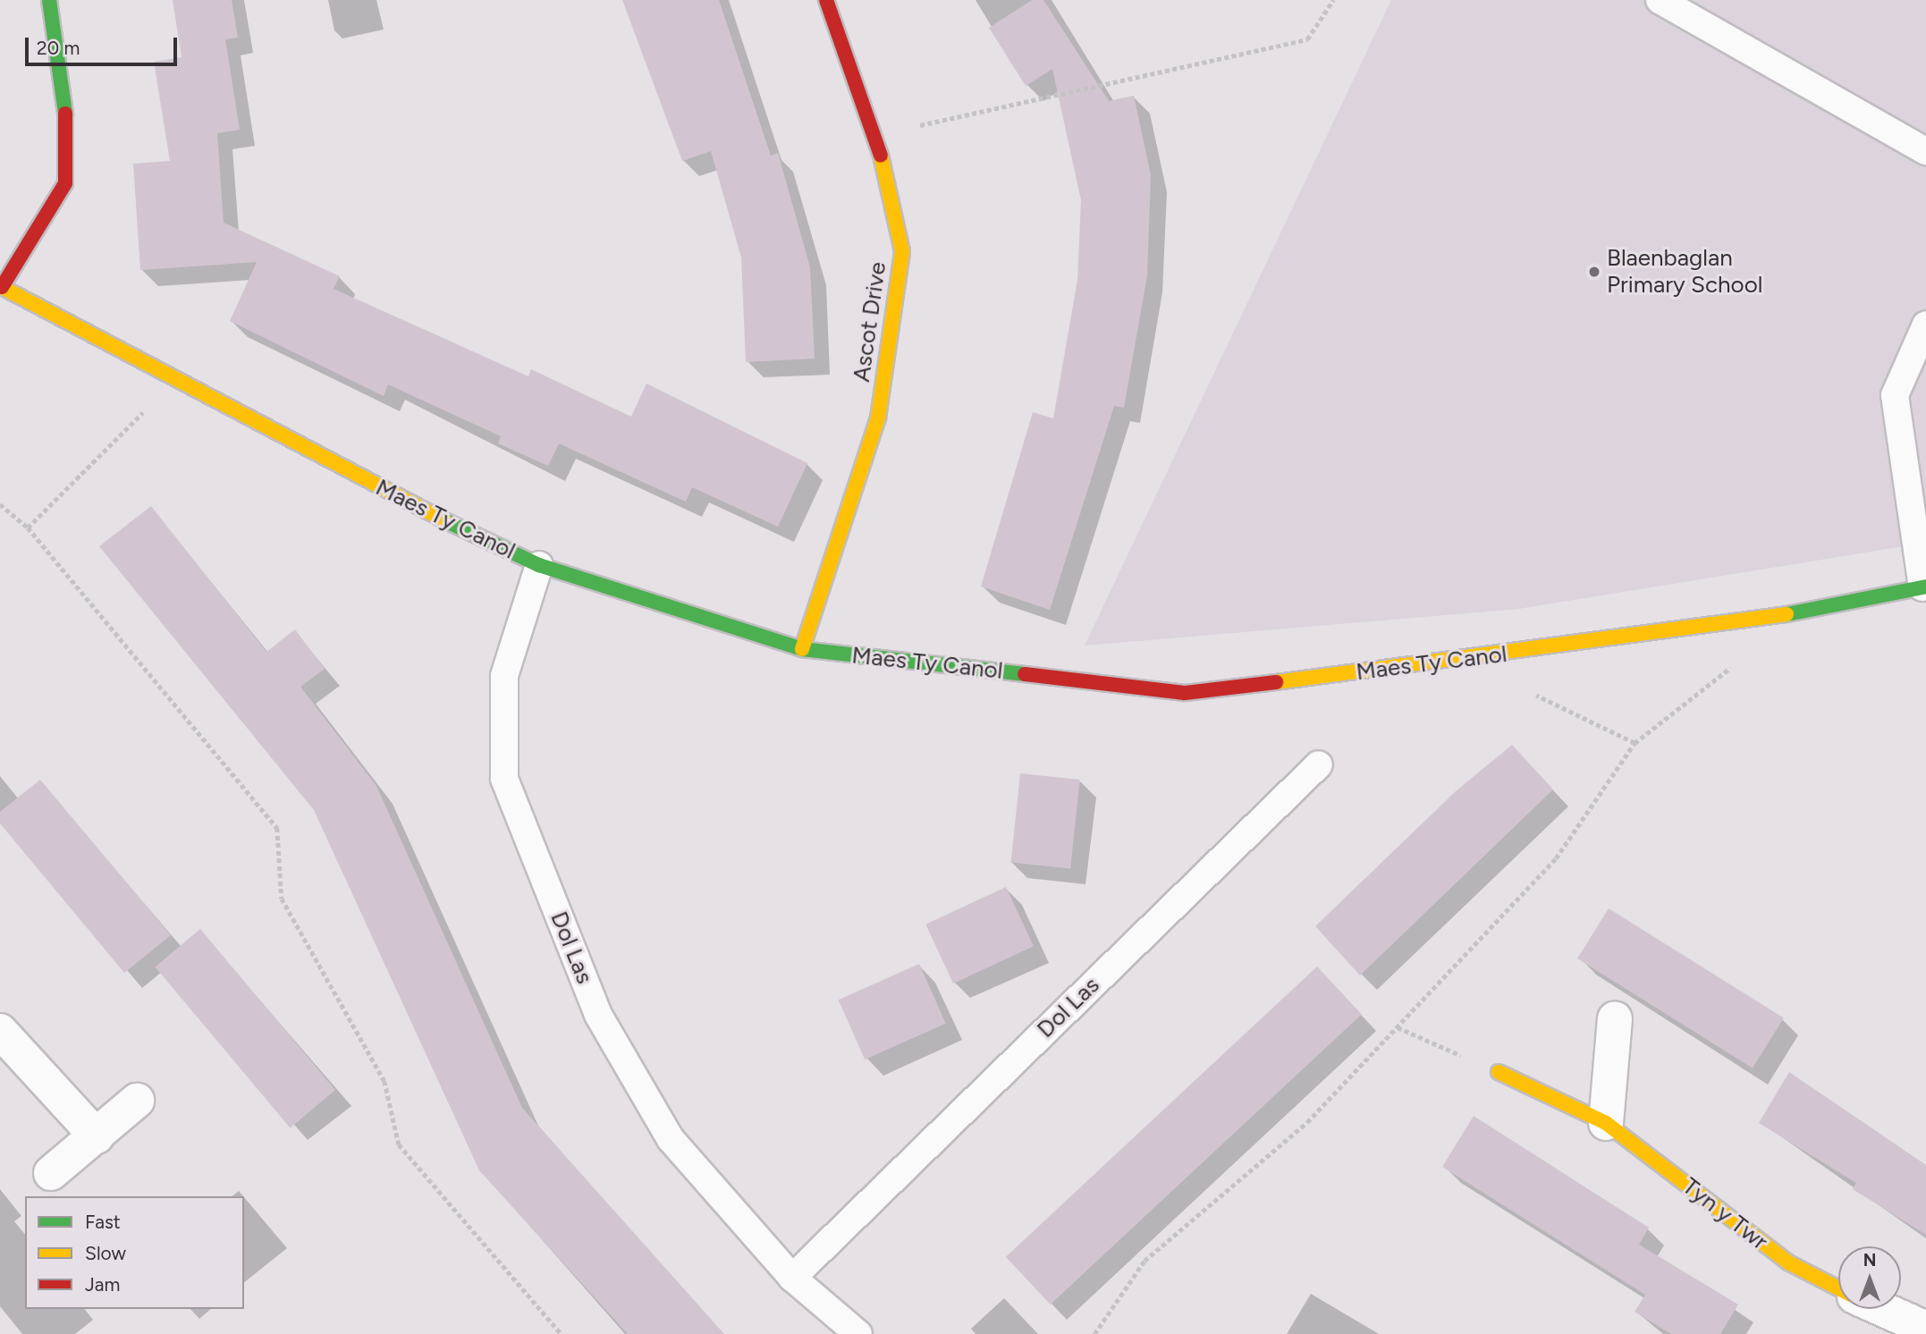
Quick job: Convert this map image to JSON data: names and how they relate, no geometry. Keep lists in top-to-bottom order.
{
  "streets": {
    "street": ["Ascot Drive", "Maes Ty Canol", "Tyn y Twr"],
    "lane": ["Dol Las"]
  },
  "crossings": [
    ["Ascot Drive", "Maes Ty Canol"],
    ["Maes Ty Canol", "Dol Las"]
  ],
  "places": ["Blaenbaglan Primary School"],
  "legend": ["Fast", "Slow", "Jam"],
  "scale_bar": "20 m",
  "north": "top"
}
